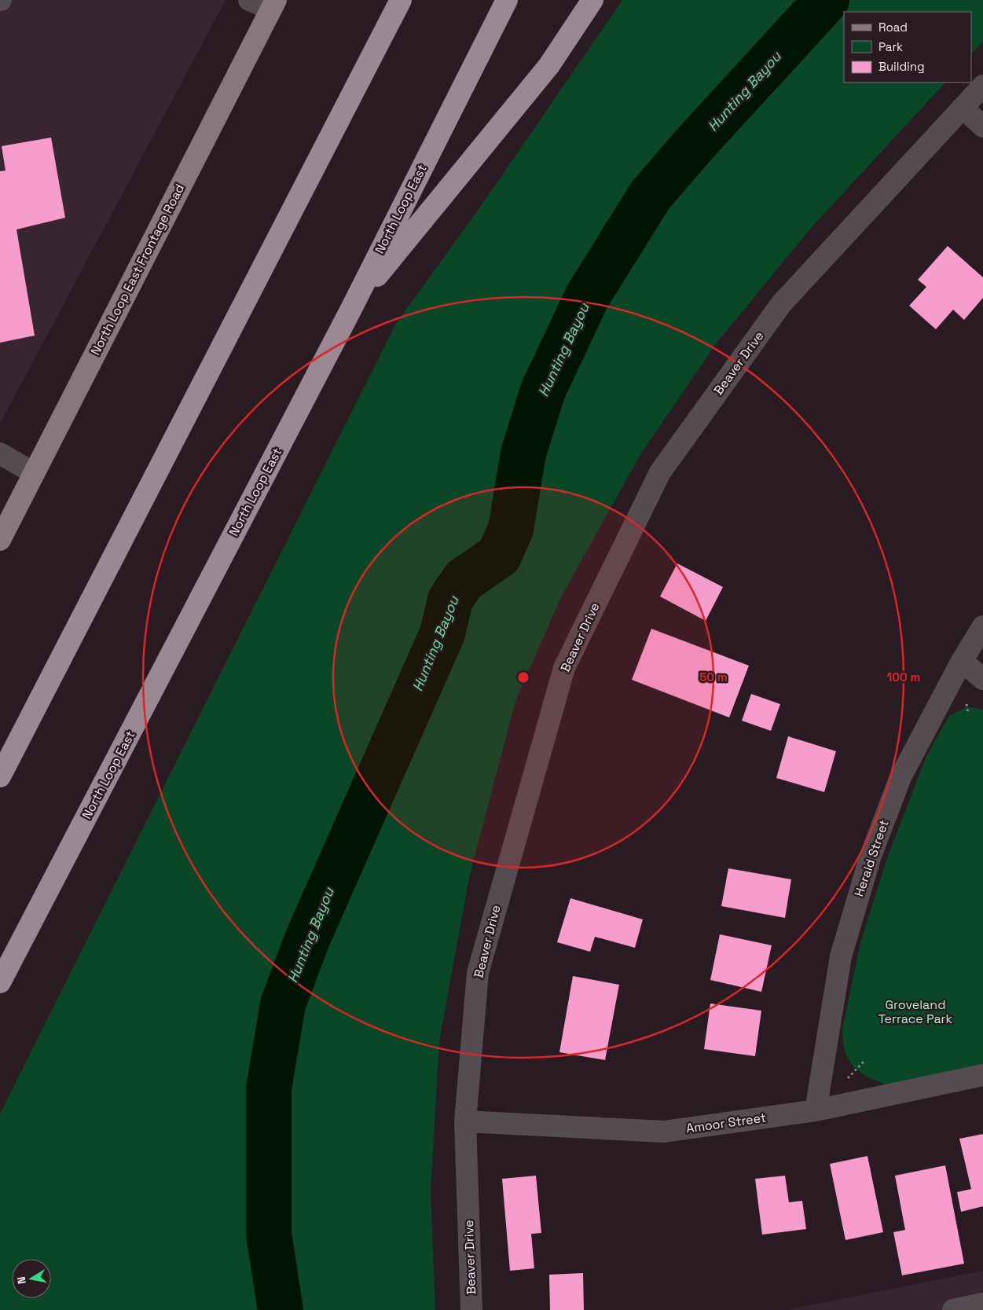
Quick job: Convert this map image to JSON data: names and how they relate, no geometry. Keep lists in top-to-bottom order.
{
  "streets": {
    "highway": ["North Loop East"],
    "main road": ["North Loop East Frontage Road"],
    "street": ["Beaver Drive", "Herald Street", "Amoor Street"]
  },
  "crossings": [
    ["Beaver Drive", "Amoor Street"],
    ["Herald Street", "Amoor Street"]
  ],
  "water": ["Hunting Bayou"],
  "parks": ["Groveland Terrace Park"],
  "legend": ["Road", "Park", "Building"],
  "north": "left",
  "rings": ["50 m", "100 m"]
}
